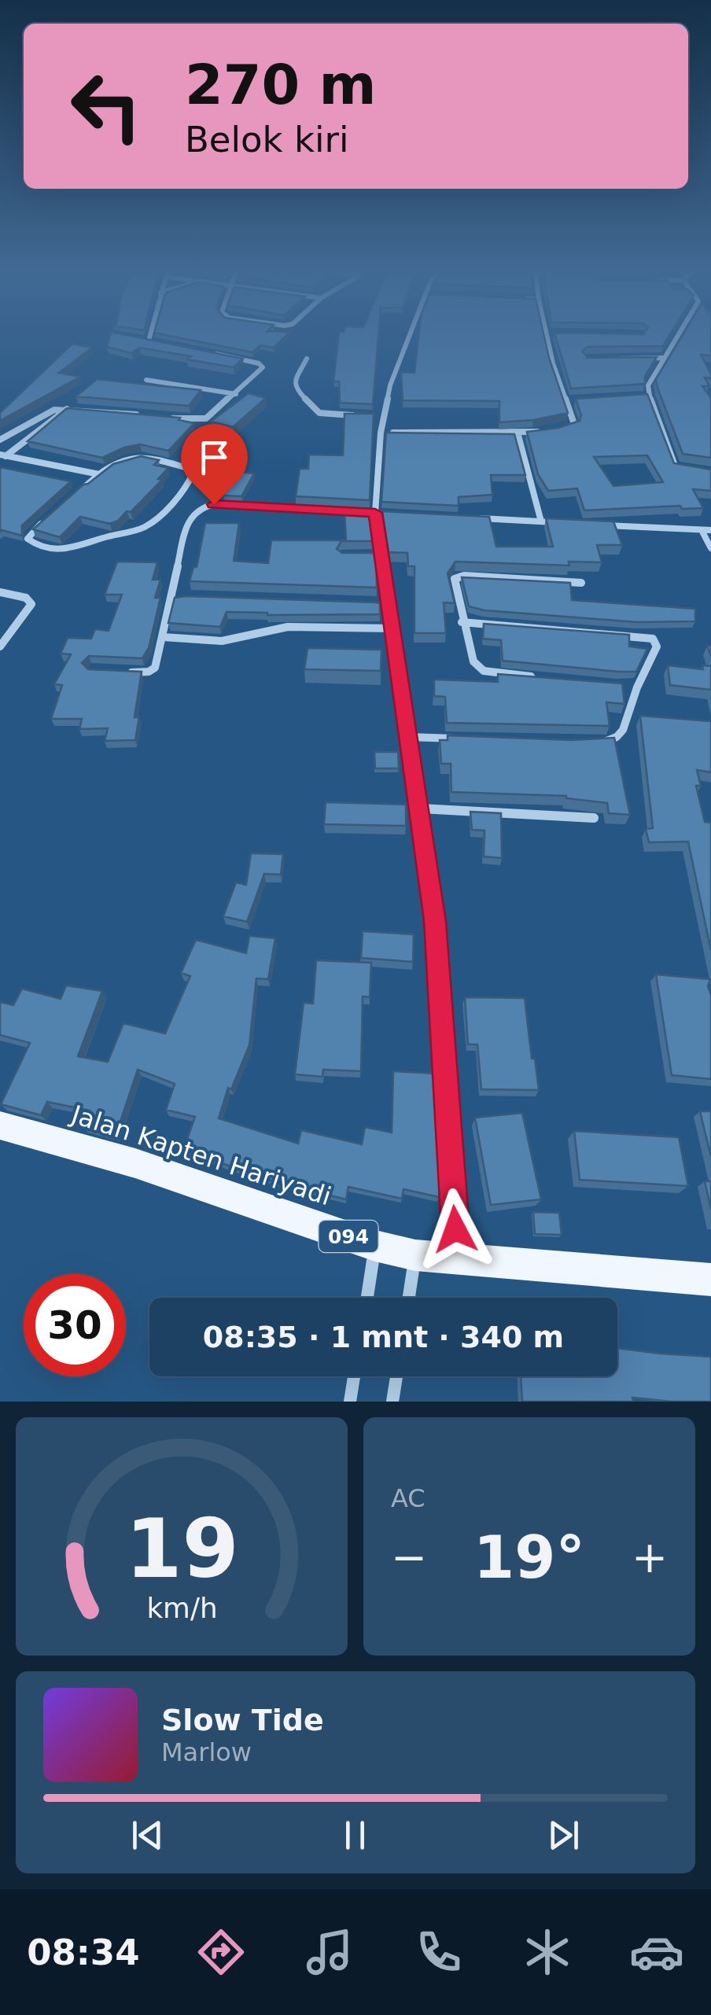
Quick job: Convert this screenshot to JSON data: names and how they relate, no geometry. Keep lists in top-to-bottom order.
{
  "streets": {
    "main road": ["Jalan Kapten Hariyadi", "094"]
  },
  "page": {
    "turn": ["270 m", "Belok kiri"],
    "limit": "30",
    "trip": "08:35 · 1 mnt · 340 m",
    "tile": "AC",
    "heat": ["−", "19°", "+"],
    "song": ["Slow Tide", "Marlow"],
    "tabs": "08:34",
    "gauge": ["19", "km/h"]
  }
}
